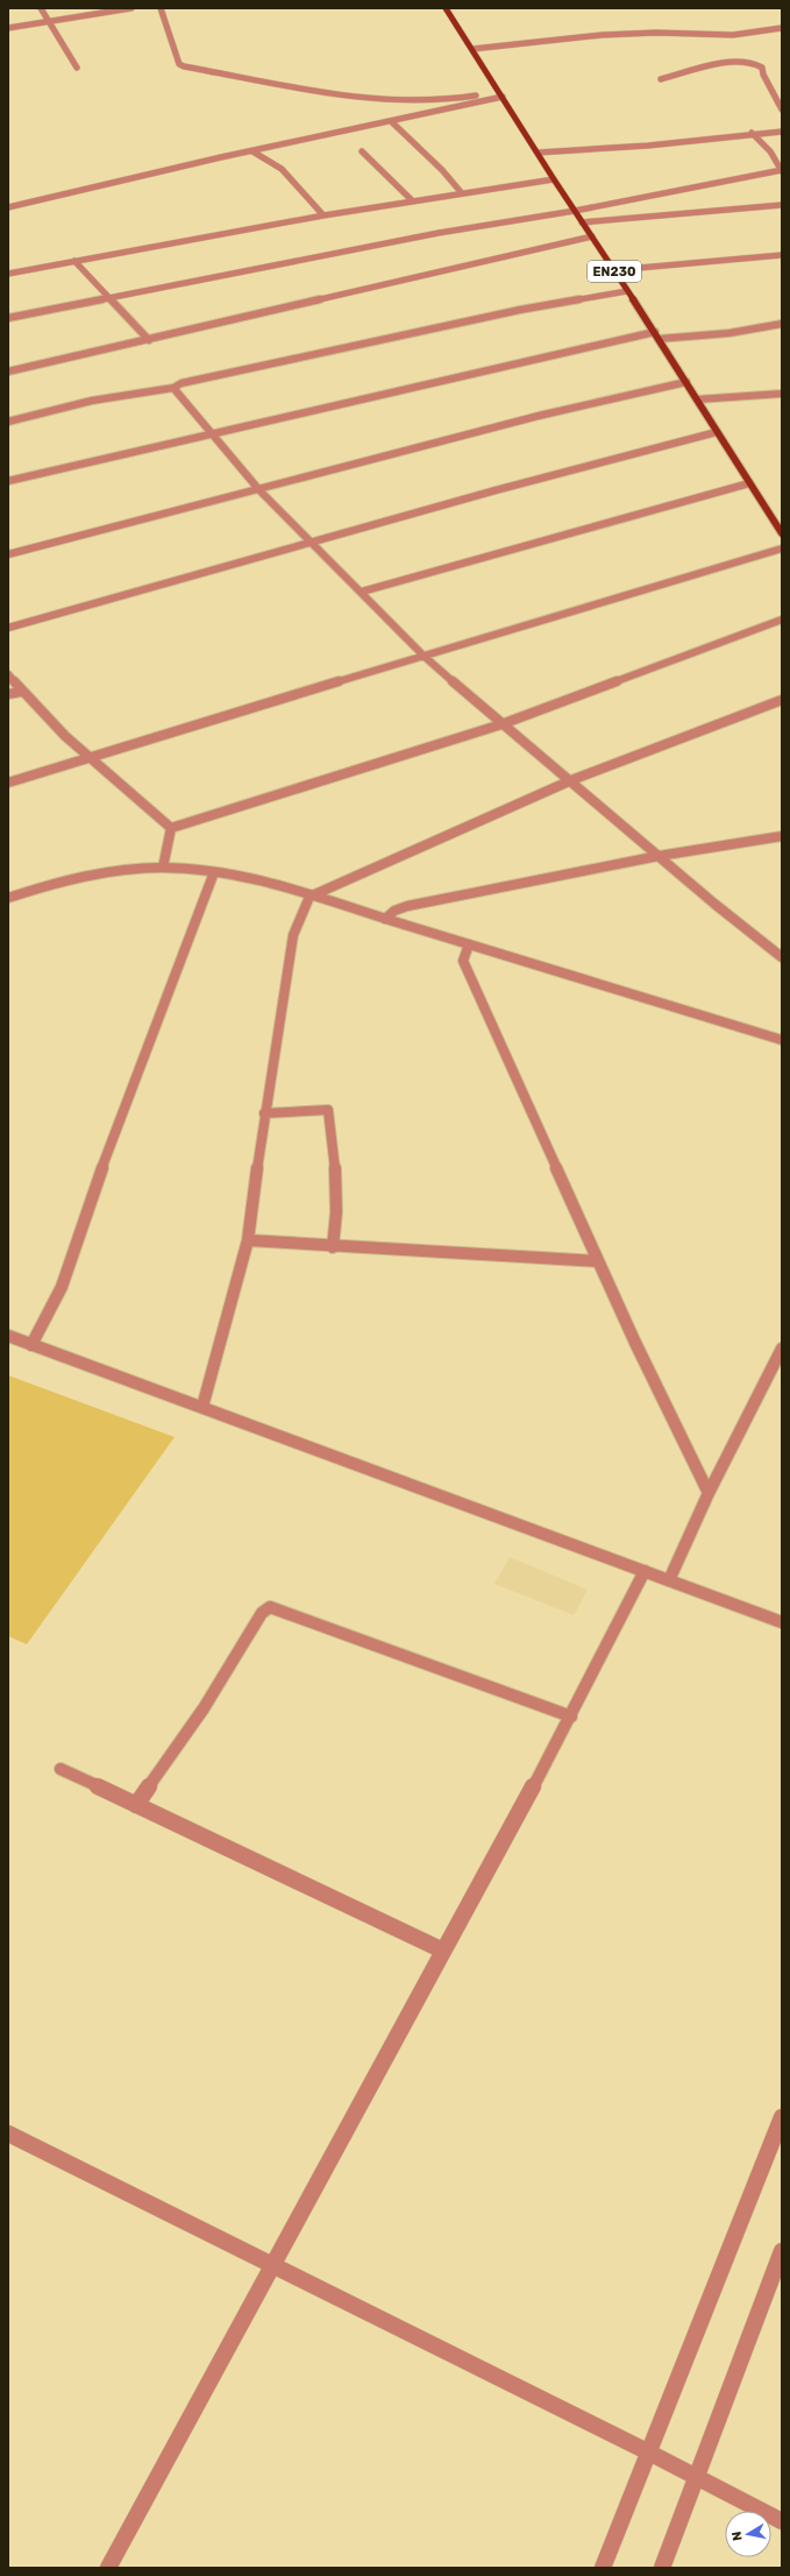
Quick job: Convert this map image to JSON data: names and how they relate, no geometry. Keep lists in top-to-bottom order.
{
  "streets": {
    "main road": ["EN230"]
  },
  "north": "left"
}
